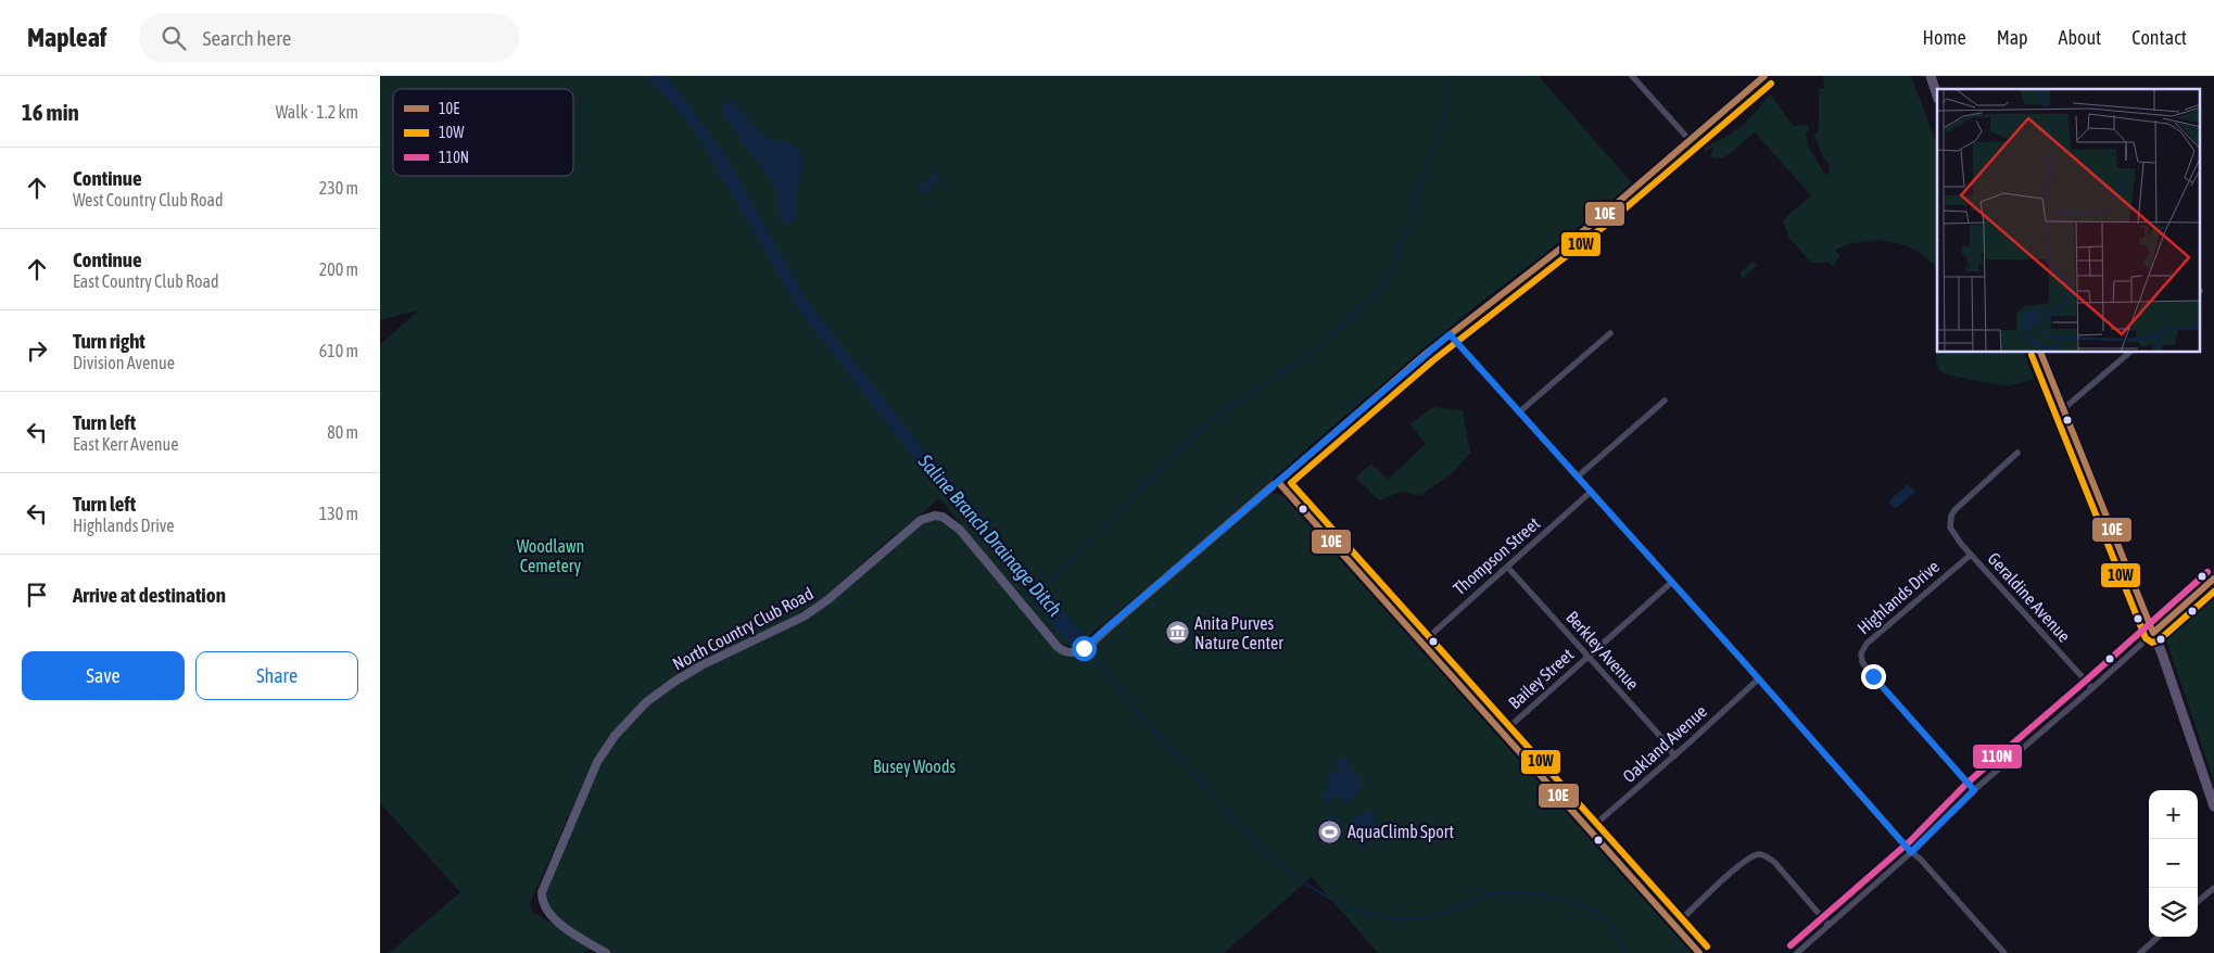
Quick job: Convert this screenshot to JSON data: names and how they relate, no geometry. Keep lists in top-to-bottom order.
{
  "streets": {
    "street": [
      "Thompson Street",
      "Highlands Drive",
      "Geraldine Avenue",
      "North Country Club Road",
      "Berkley Avenue",
      "Bailey Street",
      "Oakland Avenue"
    ]
  },
  "crossings": [
    ["Thompson Street", "Berkley Avenue"],
    ["Highlands Drive", "Geraldine Avenue"],
    ["Berkley Avenue", "Bailey Street"],
    ["Berkley Avenue", "Oakland Avenue"]
  ],
  "water": ["Saline Branch Drainage Ditch"],
  "parks": ["Woodlawn Cemetery", "Busey Woods"],
  "places": {
    "museum": ["Anita Purves Nature Center"],
    "sports": ["AquaClimb Sport"]
  },
  "lines": ["transit line 10E", "transit line 10W", "transit line 110N"],
  "legend": ["10E", "10W", "110N"],
  "page": {
    "header": "Mapleaf",
    "search": "Search here",
    "nav": [
      "Home",
      "Map",
      "About",
      "Contact"
    ],
    "heading": ["16 min", "Walk · 1.2 km"],
    "list": [
      ["Continue", "West Country Club Road", "230 m"],
      ["Continue", "East Country Club Road", "200 m"],
      ["Turn right", "Division Avenue", "610 m"],
      ["Turn left", "East Kerr Avenue", "80 m"],
      ["Turn left", "Highlands Drive", "130 m"],
      "Arrive at destination"
    ],
    "buttons": ["Save", "Share"],
    "map_buttons": ["+", "−"]
  }
}
